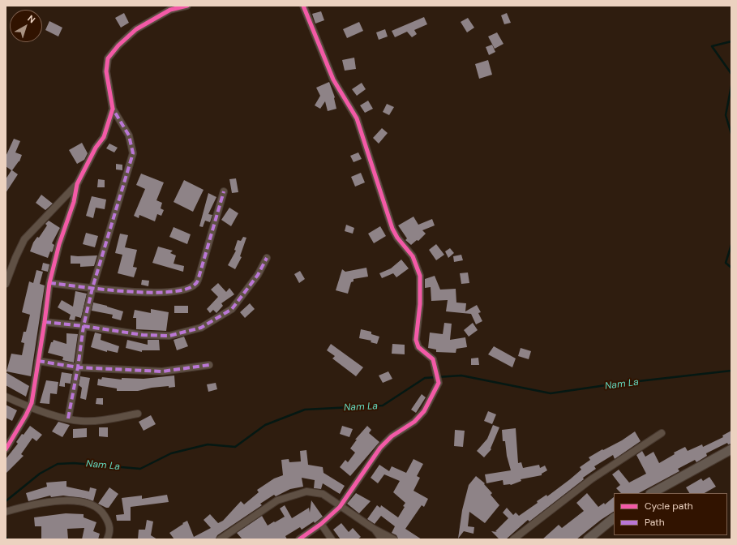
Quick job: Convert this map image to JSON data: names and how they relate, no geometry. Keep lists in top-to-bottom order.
{
  "water": ["Nam La"],
  "legend": ["Cycle path", "Path"],
  "north": "top right"
}
